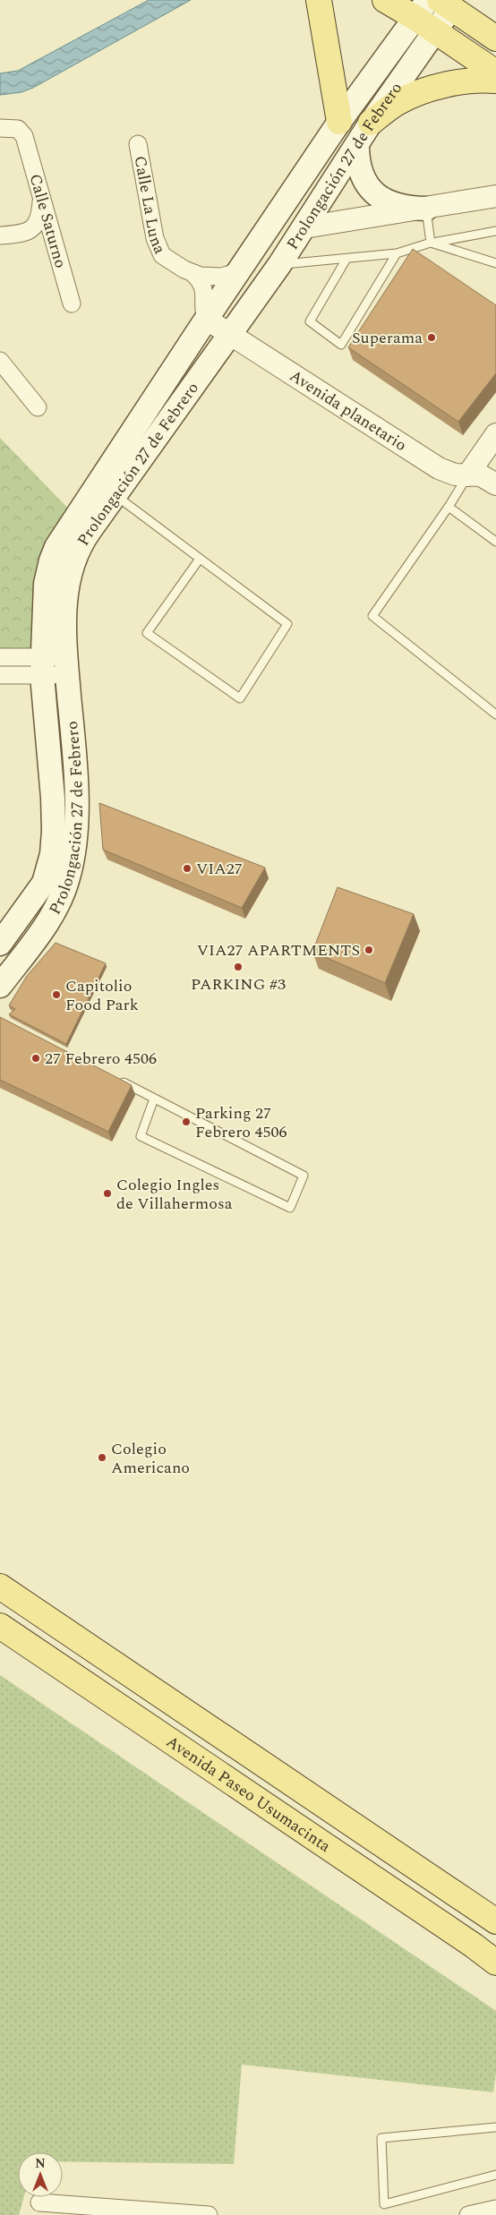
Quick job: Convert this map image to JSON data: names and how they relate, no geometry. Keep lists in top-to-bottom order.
{
  "streets": {
    "main road": ["Prolongación 27 de Febrero", "Avenida Paseo Usumacinta"],
    "street": ["Calle La Luna", "Calle Saturno", "Avenida planetario"]
  },
  "crossings": [
    ["Prolongación 27 de Febrero", "Calle La Luna"],
    ["Prolongación 27 de Febrero", "Avenida planetario"]
  ],
  "places": [
    "Superama",
    "VIA27",
    "VIA27 APARTMENTS",
    "PARKING #3",
    "Capitolio Food Park",
    "27 Febrero 4506",
    "Parking 27 Febrero 4506",
    "Colegio Ingles de Villahermosa",
    "Colegio Americano"
  ],
  "north": "top"
}
